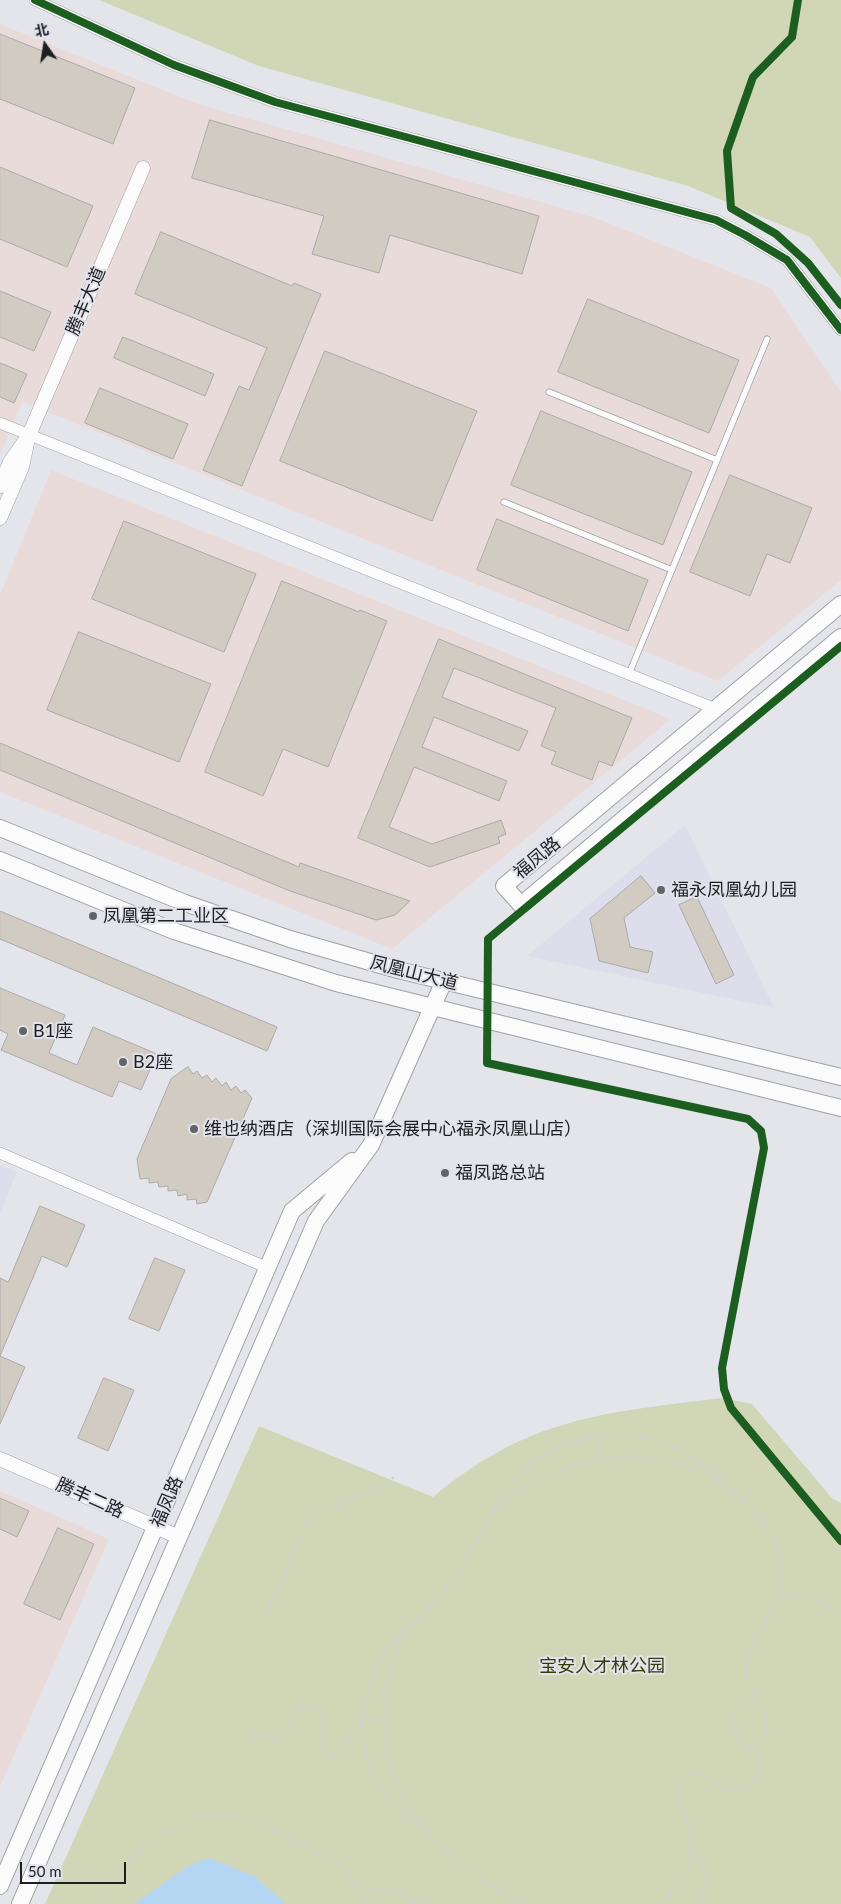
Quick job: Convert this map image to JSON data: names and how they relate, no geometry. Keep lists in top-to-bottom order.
{
  "streets": {
    "main road": ["福凤路", "凤凰山大道"],
    "street": ["腾丰大道", "腾丰二路"]
  },
  "crossings": [
    ["福凤路", "凤凰山大道"],
    ["福凤路", "腾丰二路"]
  ],
  "parks": ["宝安人才林公园"],
  "places": [
    "福永凤凰幼儿园",
    "凤凰第二工业区",
    "B1座",
    "B2座",
    "维也纳酒店（深圳国际会展中心福永凤凰山店）",
    "福凤路总站"
  ],
  "scale_bar": "50 m",
  "north": "top"
}
